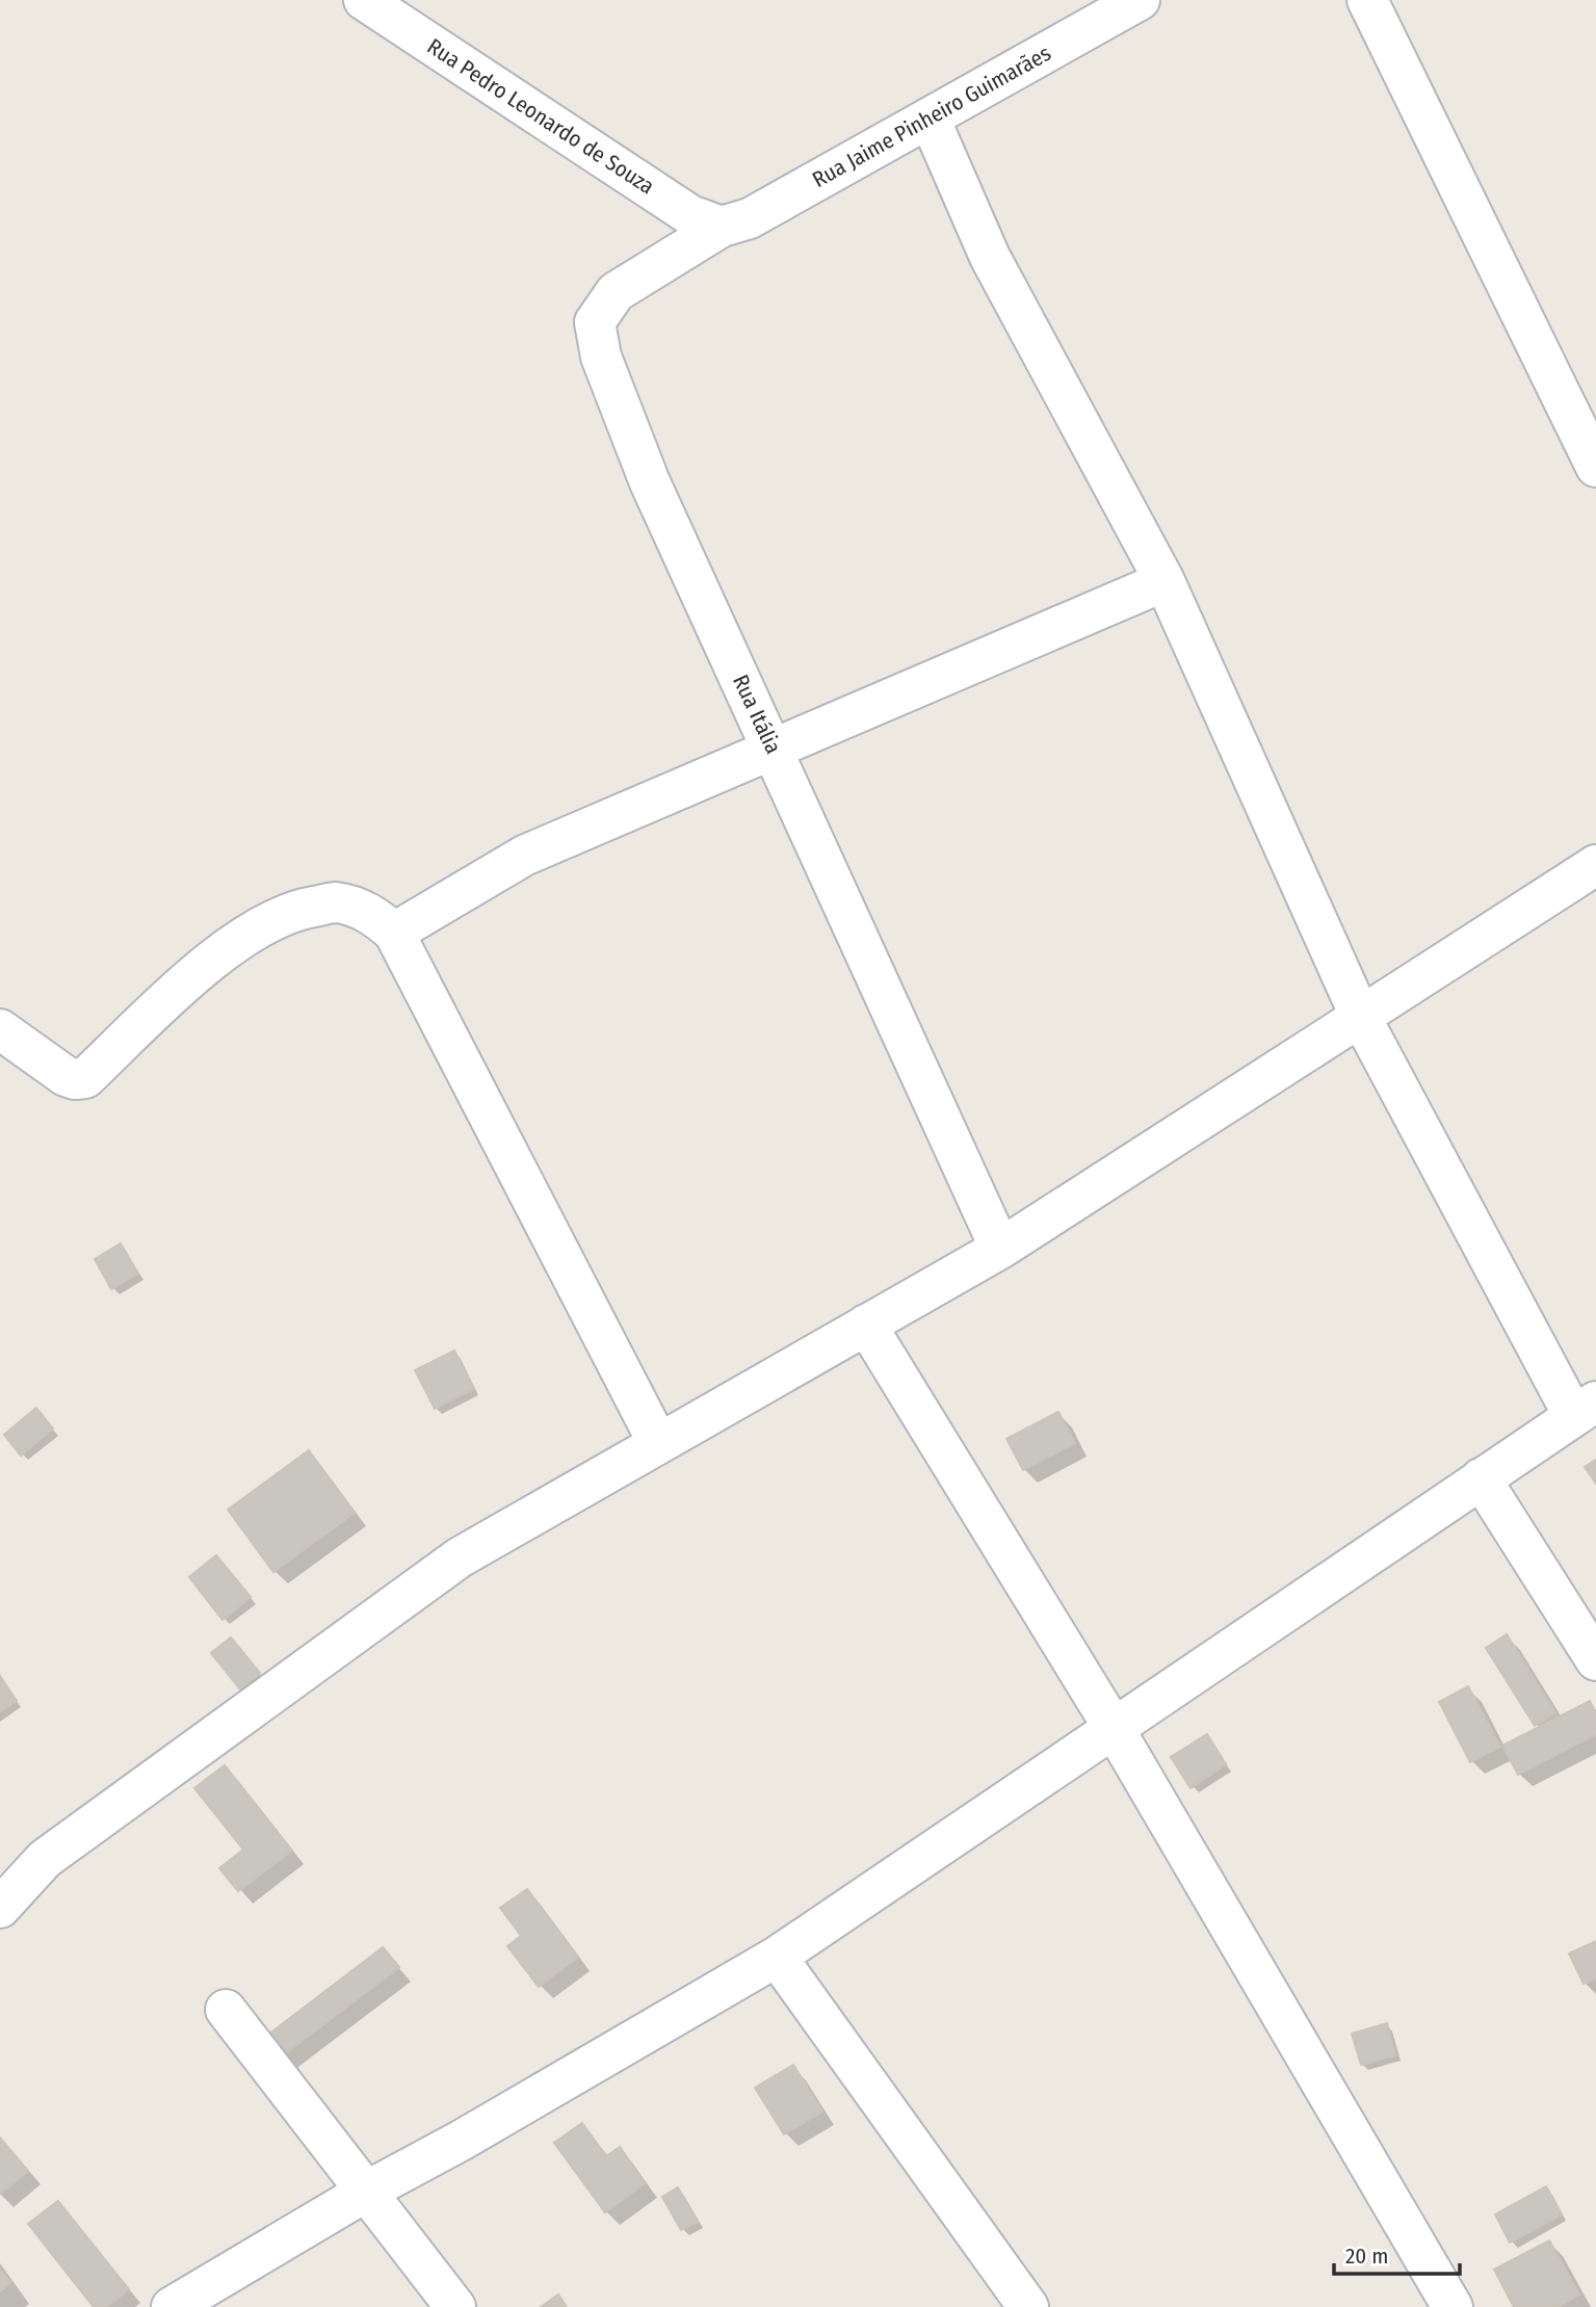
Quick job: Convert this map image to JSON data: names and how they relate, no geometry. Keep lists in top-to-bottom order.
{
  "streets": {
    "street": ["Rua Pedro Leonardo de Souza", "Rua Jaime Pinheiro Guimarães", "Rua Itália"]
  },
  "crossings": [
    ["Rua Pedro Leonardo de Souza", "Rua Jaime Pinheiro Guimarães"],
    ["Rua Pedro Leonardo de Souza", "Rua Itália"],
    ["Rua Jaime Pinheiro Guimarães", "Rua Itália"]
  ],
  "scale_bar": "20 m"
}
